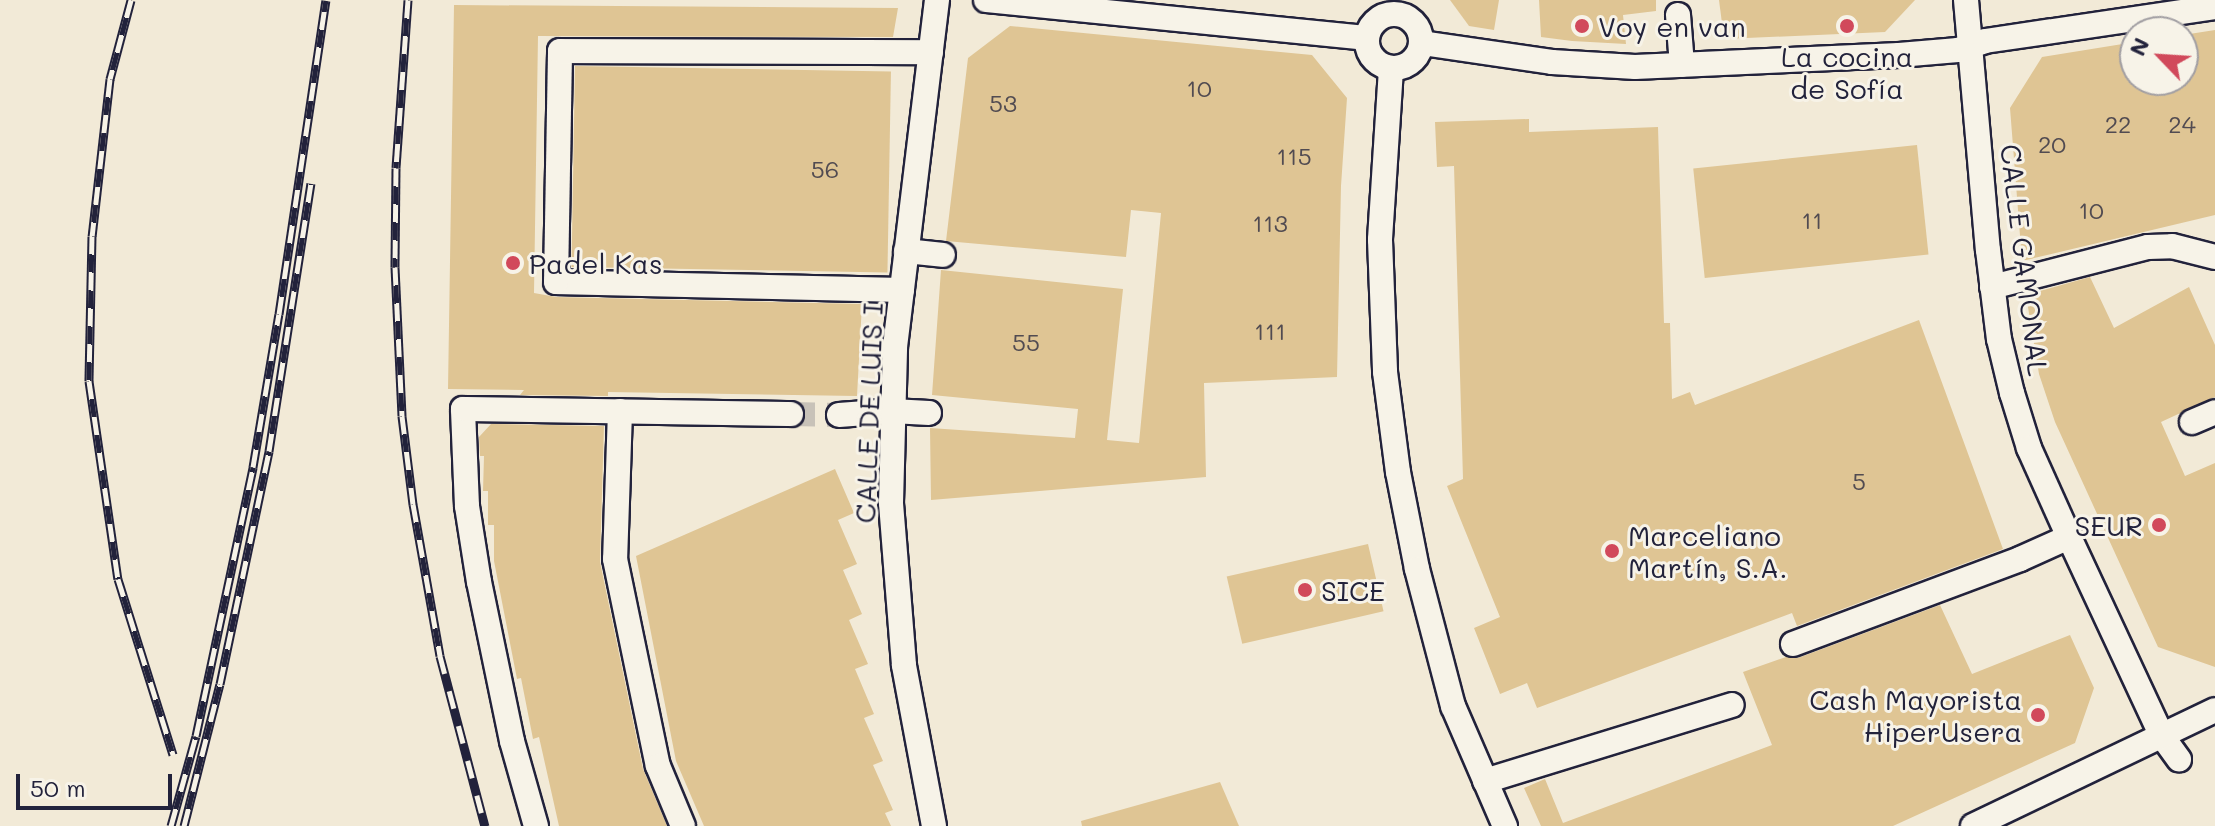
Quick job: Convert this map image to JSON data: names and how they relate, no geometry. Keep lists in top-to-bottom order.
{
  "streets": {
    "street": ["CALLE GAMONAL", "CALLE DE LUIS I"]
  },
  "places": [
    "Voy en van",
    "La cocina de Sofía",
    "Padel Kas",
    "SEUR",
    "Marceliano Martín, S.A.",
    "SICE",
    "Cash Mayorista HiperUsera"
  ],
  "house_numbers": [
    "10",
    "53",
    "22",
    "24",
    "20",
    "115",
    "56",
    "10",
    "11",
    "113",
    "111",
    "55",
    "5"
  ],
  "scale_bar": "50 m",
  "north": "top left"
}
